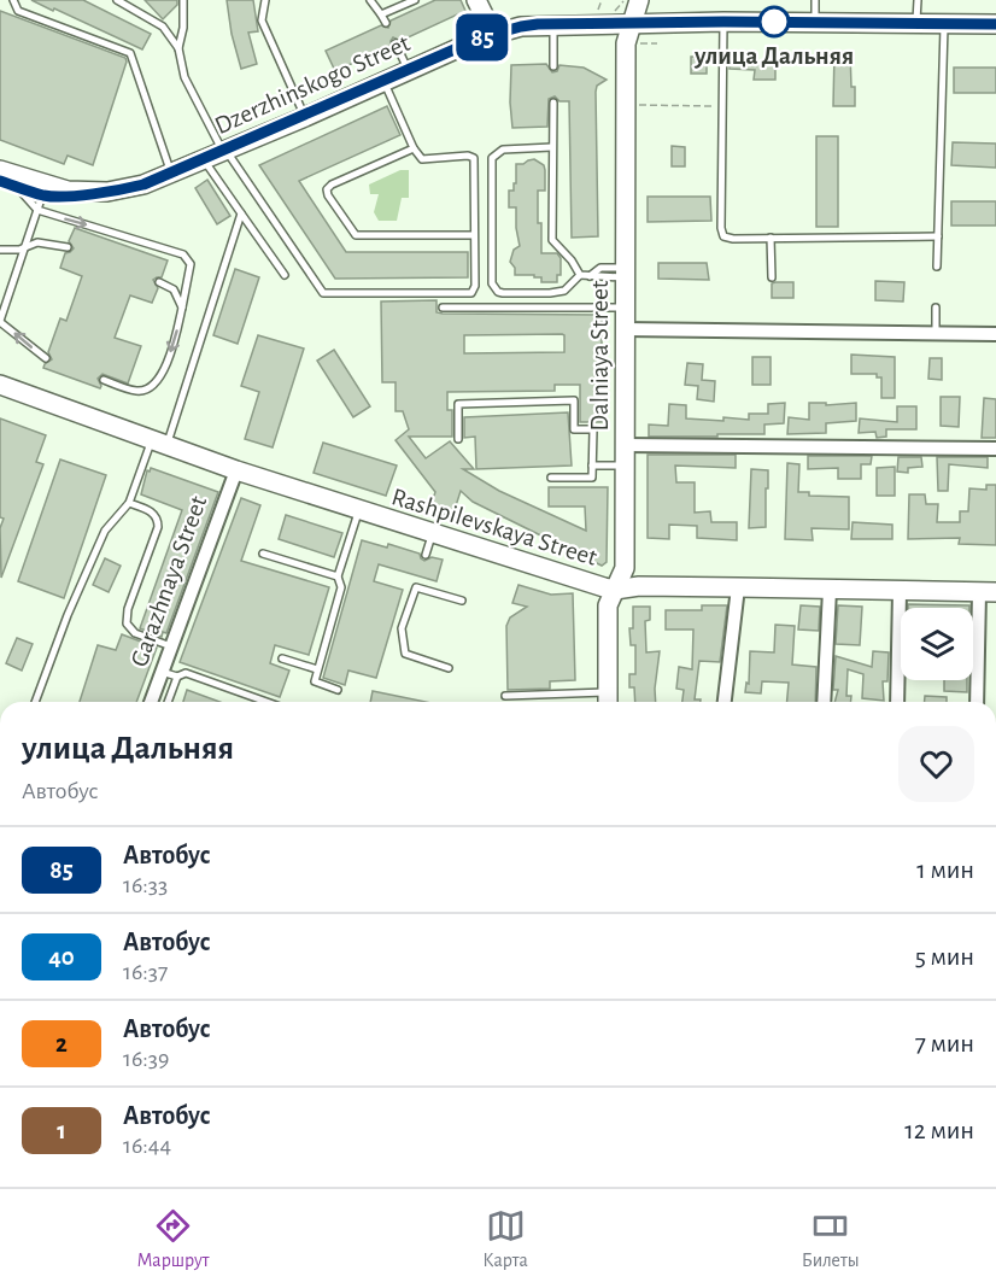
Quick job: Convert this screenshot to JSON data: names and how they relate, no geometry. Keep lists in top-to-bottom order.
{
  "streets": {
    "street": [
      "Dzerzhinskogo Street",
      "Dalniaya Street",
      "Rashpilevskaya Street",
      "Garazhnaya Street"
    ]
  },
  "crossings": [
    ["Dzerzhinskogo Street", "Dalniaya Street"],
    ["Dalniaya Street", "Rashpilevskaya Street"],
    ["Rashpilevskaya Street", "Garazhnaya Street"]
  ],
  "places": ["улица Дальняя"],
  "lines": ["bus line 85"],
  "page": {
    "on_map": "85",
    "heading": ["улица Дальняя", "Автобус"],
    "list": [
      {
        "mark": "85",
        "name": "Автобус",
        "note": "16:33",
        "value": "1 мин"
      },
      {
        "mark": "40",
        "name": "Автобус",
        "note": "16:37",
        "value": "5 мин"
      },
      {
        "mark": "2",
        "name": "Автобус",
        "note": "16:39",
        "value": "7 мин"
      },
      {
        "mark": "1",
        "name": "Автобус",
        "note": "16:44",
        "value": "12 мин"
      }
    ],
    "tabs": ["Маршрут", "Карта", "Билеты"]
  }
}
